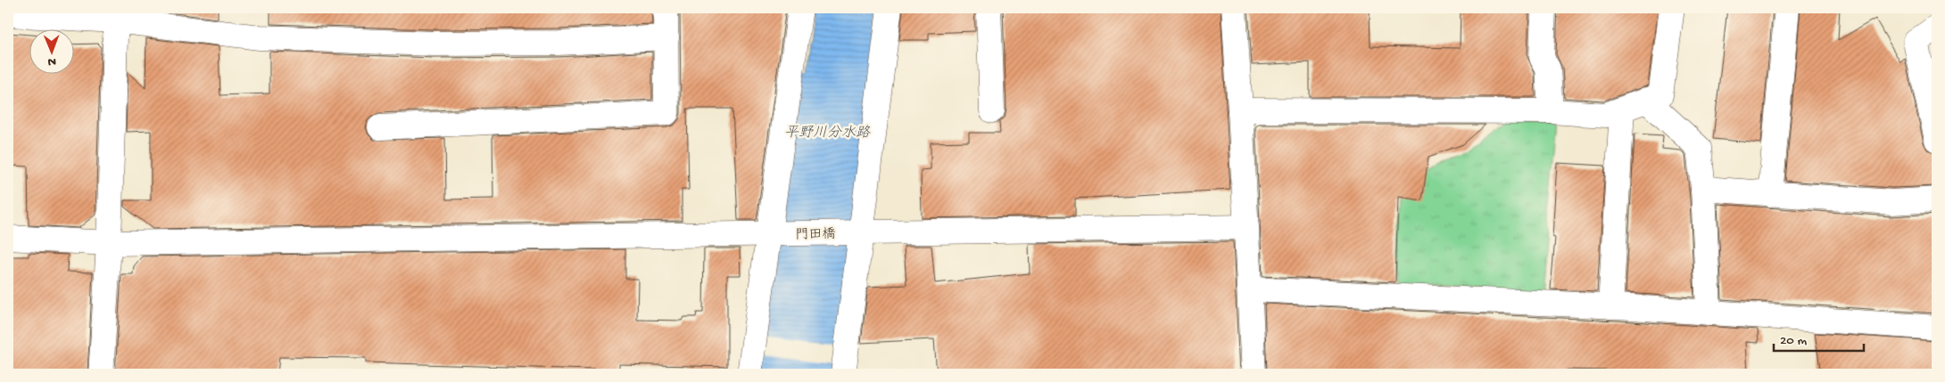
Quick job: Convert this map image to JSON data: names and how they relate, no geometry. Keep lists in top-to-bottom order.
{
  "streets": {
    "street": ["門田橋"]
  },
  "water": ["平野川分水路"],
  "scale_bar": "20 m",
  "north": "bottom"
}
